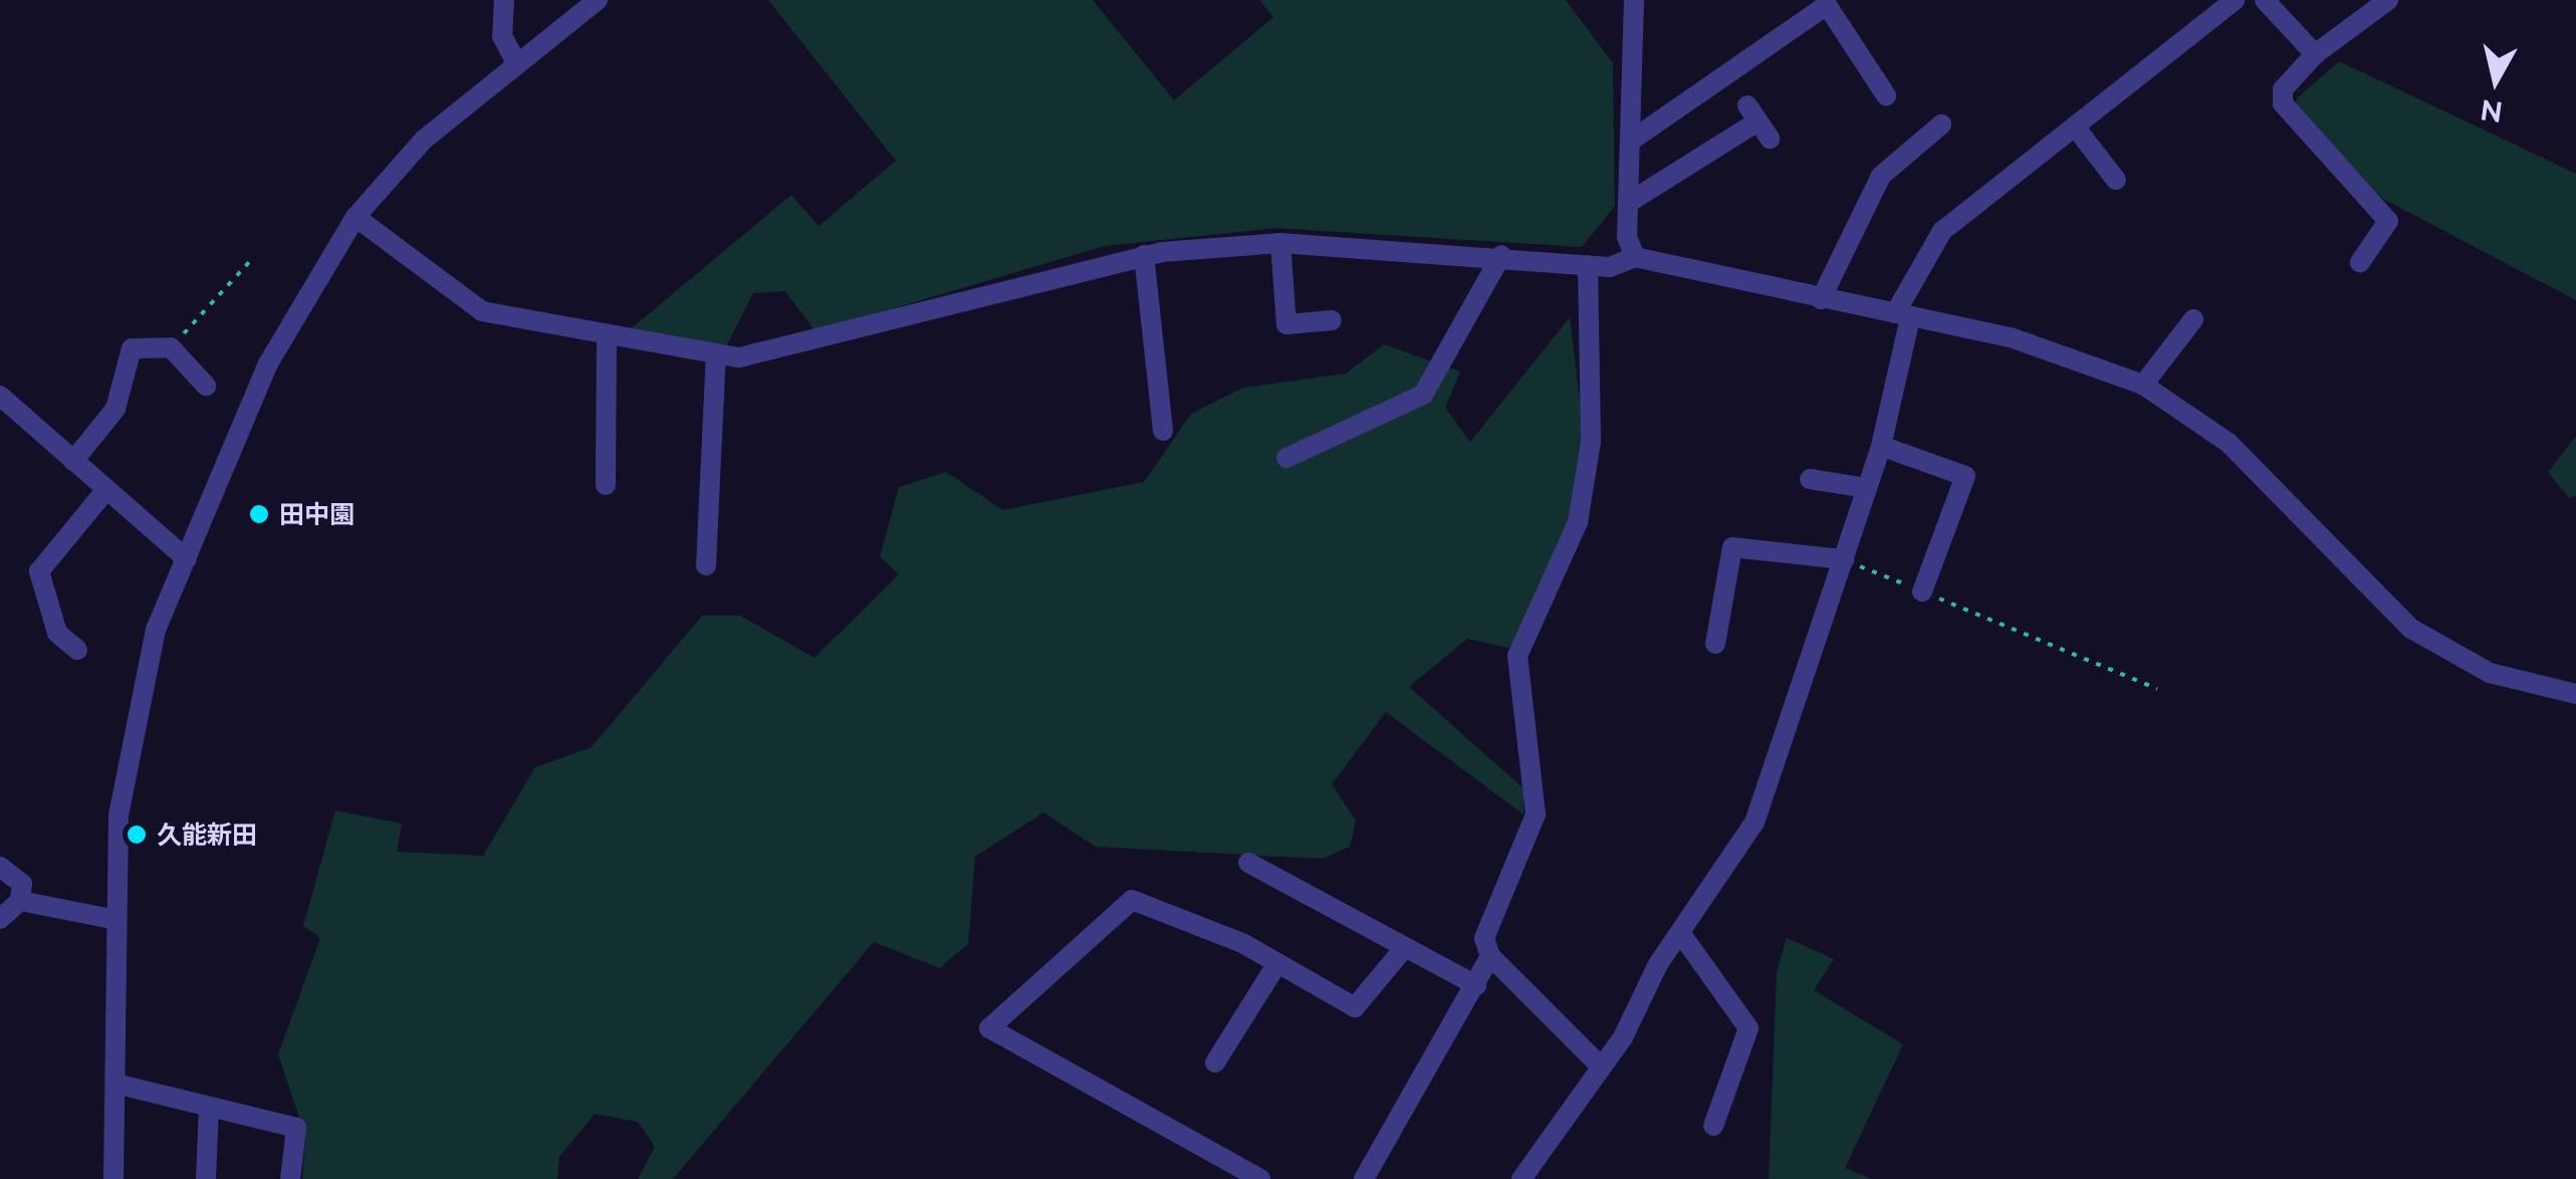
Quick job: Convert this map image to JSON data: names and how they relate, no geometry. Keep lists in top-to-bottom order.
{
  "places": ["田中園", "久能新田"],
  "north": "bottom"
}
